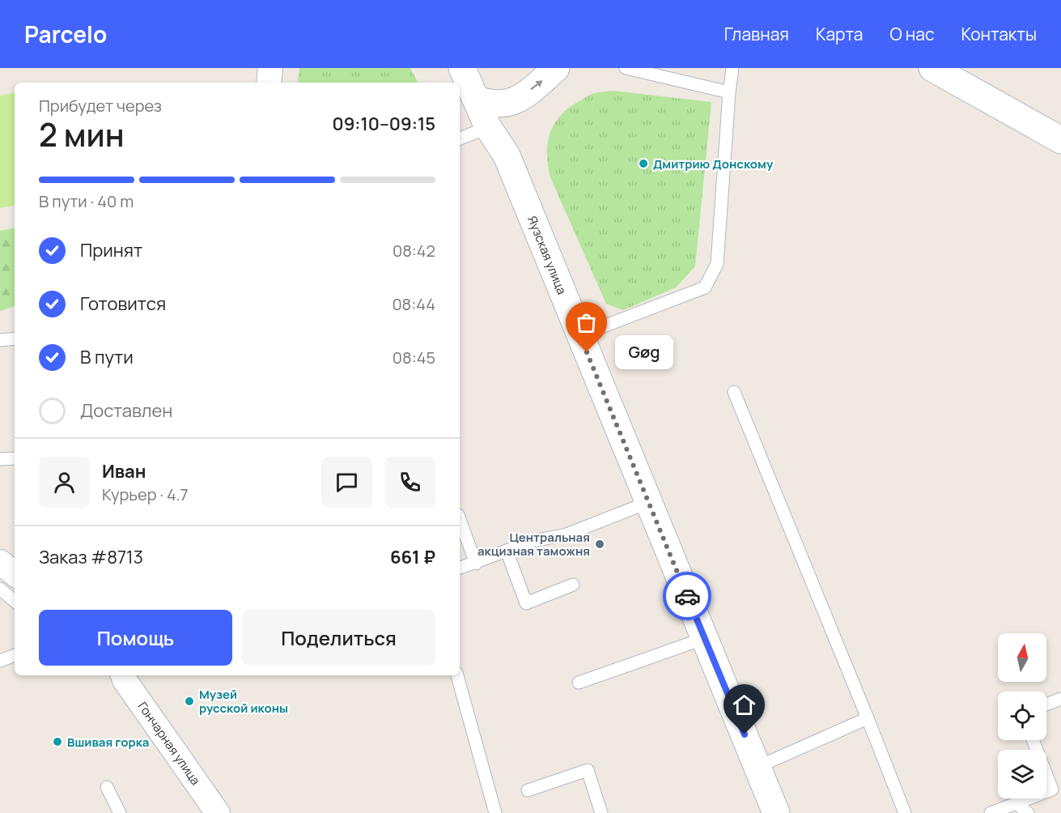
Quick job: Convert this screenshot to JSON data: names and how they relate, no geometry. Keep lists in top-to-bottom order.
{
  "streets": {
    "main road": ["Яузская улица"],
    "street": ["Гончарная улица"]
  },
  "places": [
    "Дмитрию Донскому",
    "Gøg",
    "Центральная акцизная таможня",
    "Музей русской иконы",
    "Вшивая горка"
  ],
  "north": "top",
  "page": {
    "header": "Parcelo",
    "nav": [
      "Главная",
      "Карта",
      "О нас",
      "Контакты"
    ],
    "heading": ["2 мин", "Прибудет через", "09:10–09:15"],
    "panel": [
      "Иван",
      "Курьер · 4.7",
      "Заказ #8713",
      "661 ₽"
    ],
    "bar": "В пути · 40 m",
    "list": [
      ["Принят", "08:42"],
      ["Готовится", "08:44"],
      ["В пути", "08:45"],
      "Доставлен"
    ],
    "bubble": "Gøg",
    "buttons": ["Помощь", "Поделиться"]
  }
}
